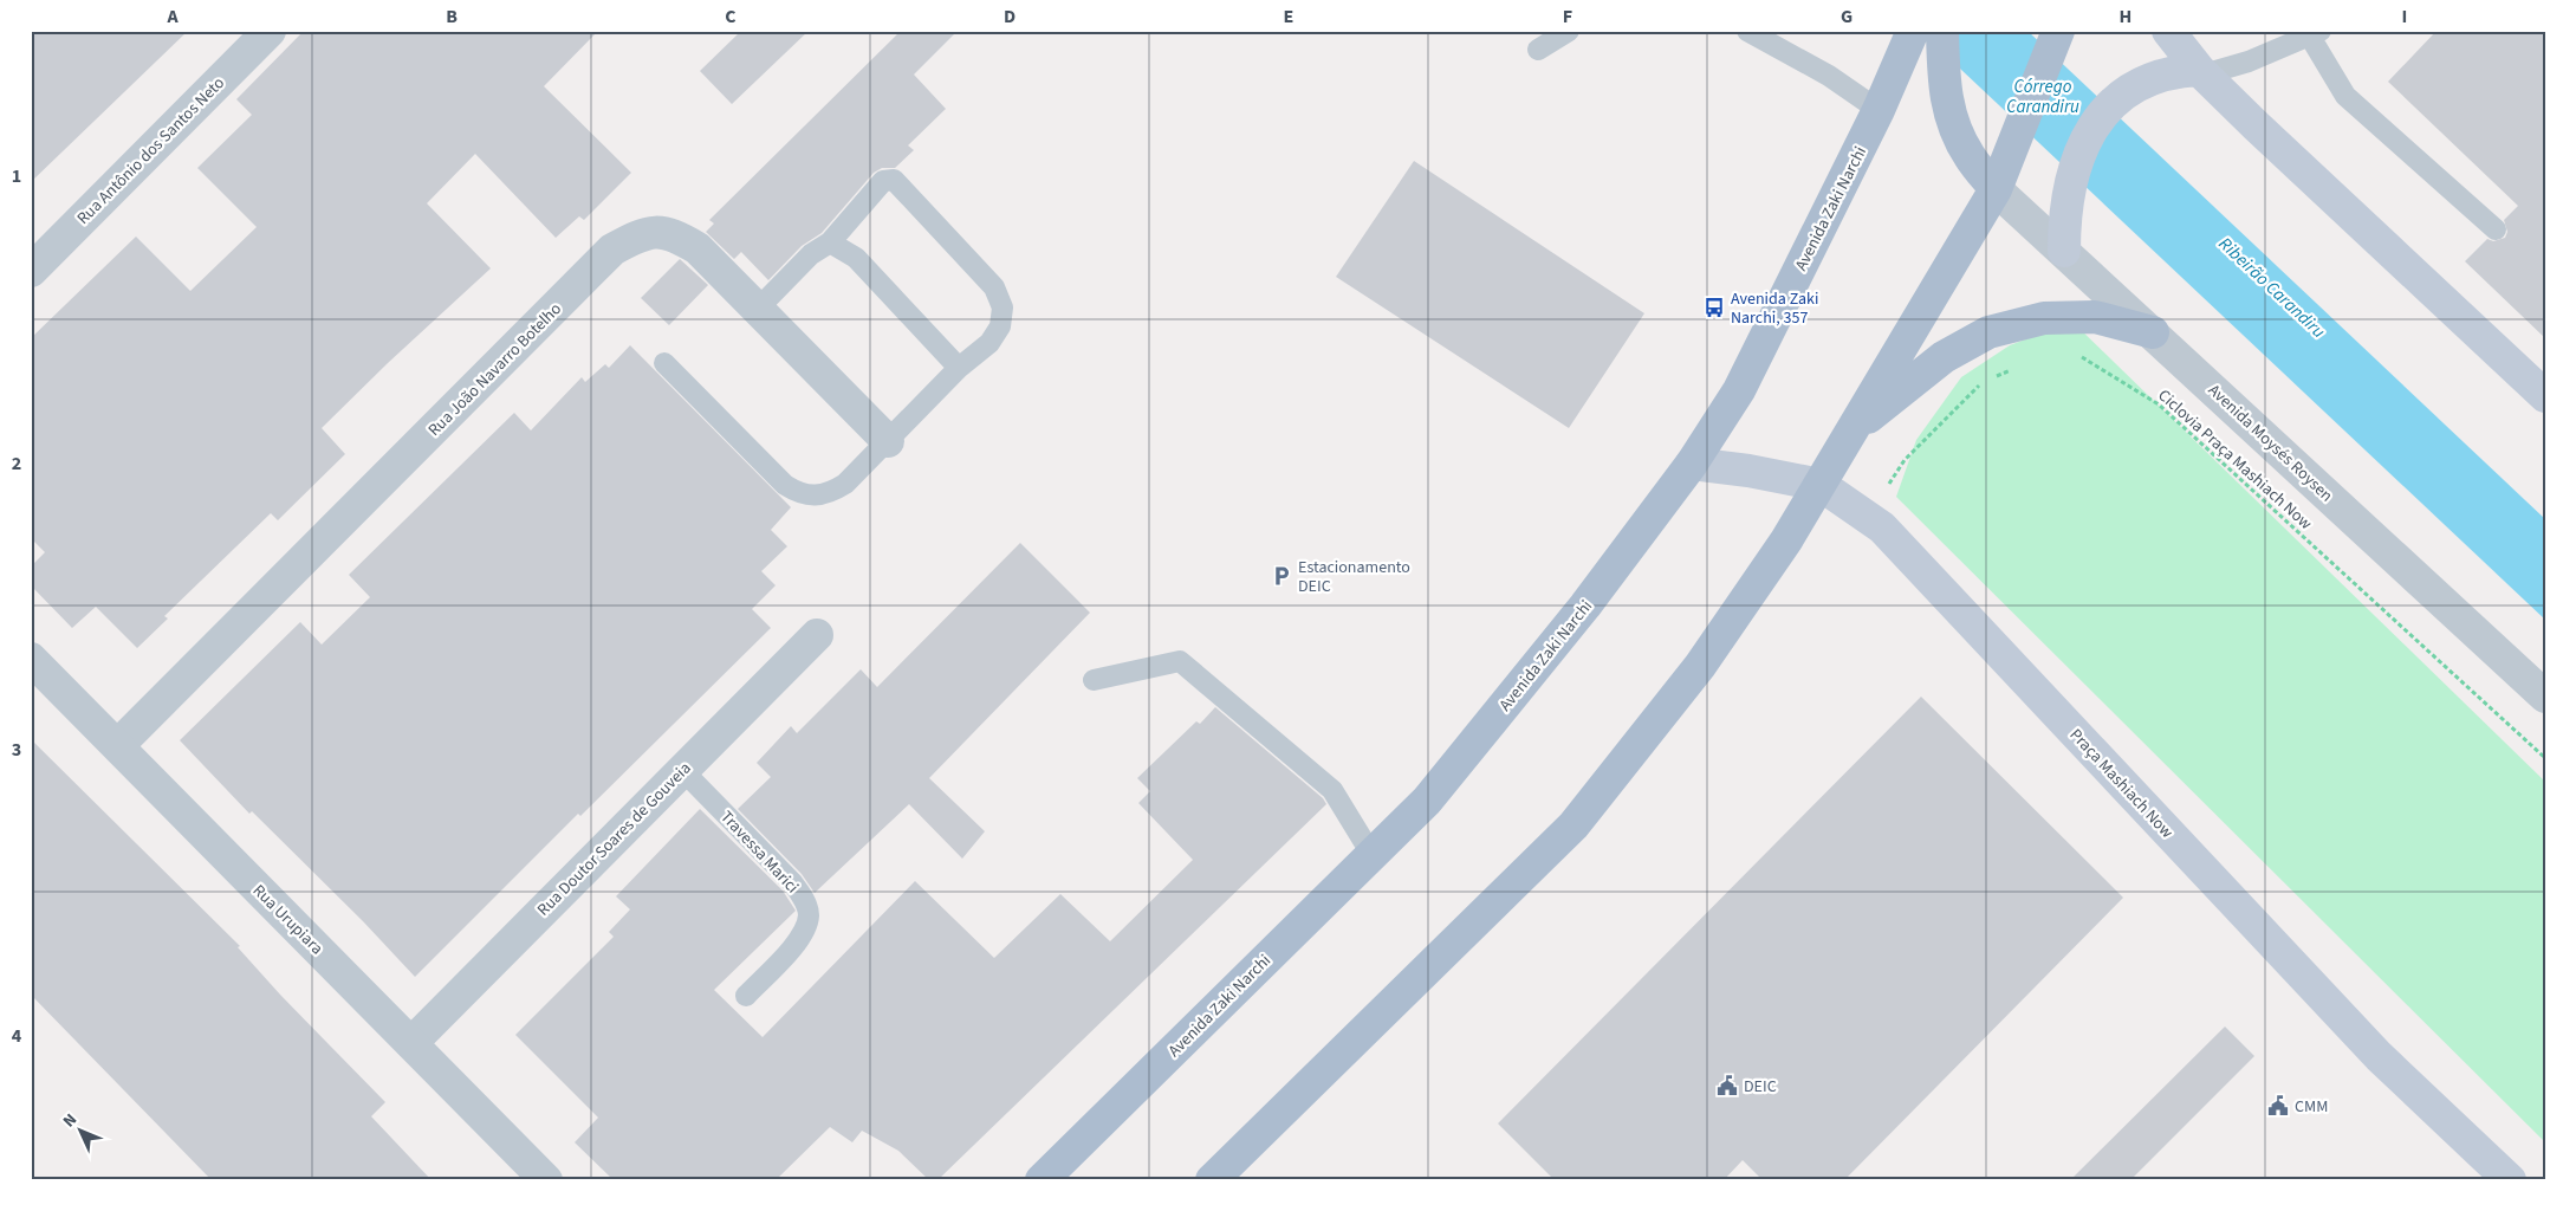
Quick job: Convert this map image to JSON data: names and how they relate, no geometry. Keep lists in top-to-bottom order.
{
  "streets": {
    "main road": ["Avenida Zaki Narchi", "Praça Mashiach Now"],
    "street": [
      "Rua Antônio dos Santos Neto",
      "Rua João Navarro Botelho",
      "Avenida Moysés Roysen",
      "Rua Doutor Soares de Gouveia",
      "Rua Urupiara"
    ],
    "lane": ["Travessa Marici"],
    "path": ["Ciclovia Praça Mashiach Now"]
  },
  "crossings": [
    ["Avenida Zaki Narchi", "Praça Mashiach Now"],
    ["Rua João Navarro Botelho", "Rua Urupiara"],
    ["Rua Doutor Soares de Gouveia", "Travessa Marici"],
    ["Rua Doutor Soares de Gouveia", "Rua Urupiara"]
  ],
  "water": ["Córrego Carandiru", "Ribeirão Carandiru"],
  "places": {
    "bus stop": ["Avenida Zaki Narchi, 357"],
    "parking": ["Estacionamento DEIC"],
    "public building": ["DEIC", "CMM"]
  },
  "north": "top left",
  "grid": {
    "columns": [
      "A",
      "B",
      "C",
      "D",
      "E",
      "F",
      "G",
      "H",
      "I"
    ],
    "rows": [
      "1",
      "2",
      "3",
      "4"
    ]
  }
}
